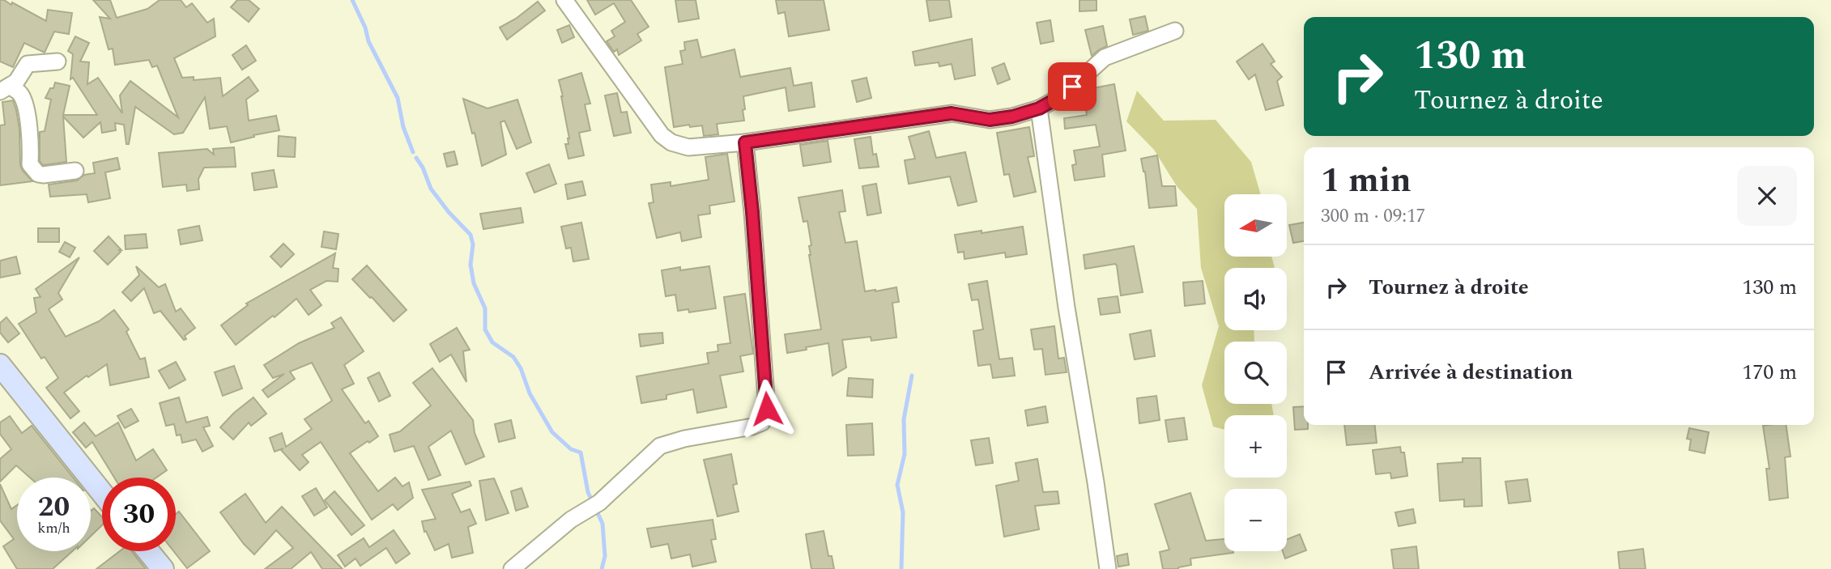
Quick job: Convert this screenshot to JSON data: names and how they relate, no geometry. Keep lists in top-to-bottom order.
{
  "north": "left",
  "page": {
    "turn": ["130 m", "Tournez à droite"],
    "heading": ["1 min", "300 m · 09:17"],
    "map_buttons": ["+", "−"],
    "list": [
      {
        "name": "Tournez à droite",
        "value": "130 m"
      },
      {
        "name": "Arrivée à destination",
        "value": "170 m"
      }
    ],
    "speed": "20 km/h",
    "limit": "30"
  }
}
